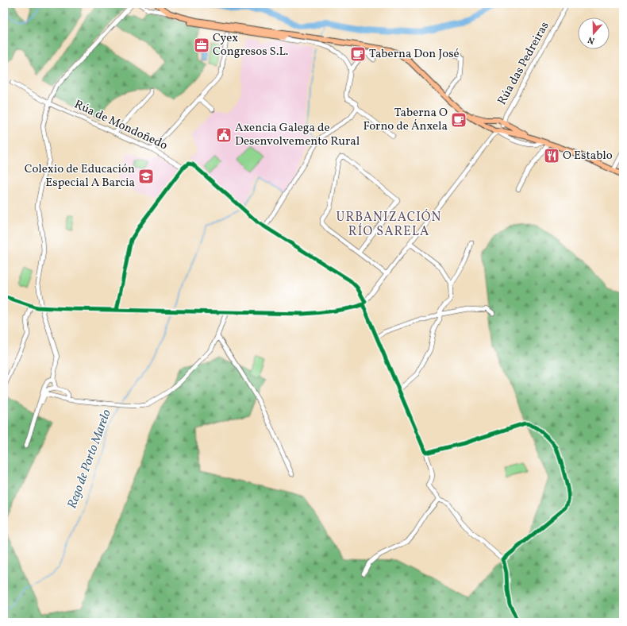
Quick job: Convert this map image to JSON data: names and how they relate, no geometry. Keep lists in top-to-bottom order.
{
  "streets": {
    "street": ["Rúa das Pedreiras", "Rúa de Mondoñedo"]
  },
  "districts": ["URBANIZACIÓN RÍO SARELA"],
  "water": ["Rego de Porto Marelo"],
  "places": {
    "office": ["Cyex Congresos S.L."],
    "cafe": ["Taberna Don José", "Taberna O Forno de Ánxela"],
    "public building": ["Axencia Galega de Desenvolvemento Rural"],
    "restaurant": ["O Establo"],
    "school or university": ["Colexio de Educación Especial A Barcia"]
  },
  "north": "bottom"
}
